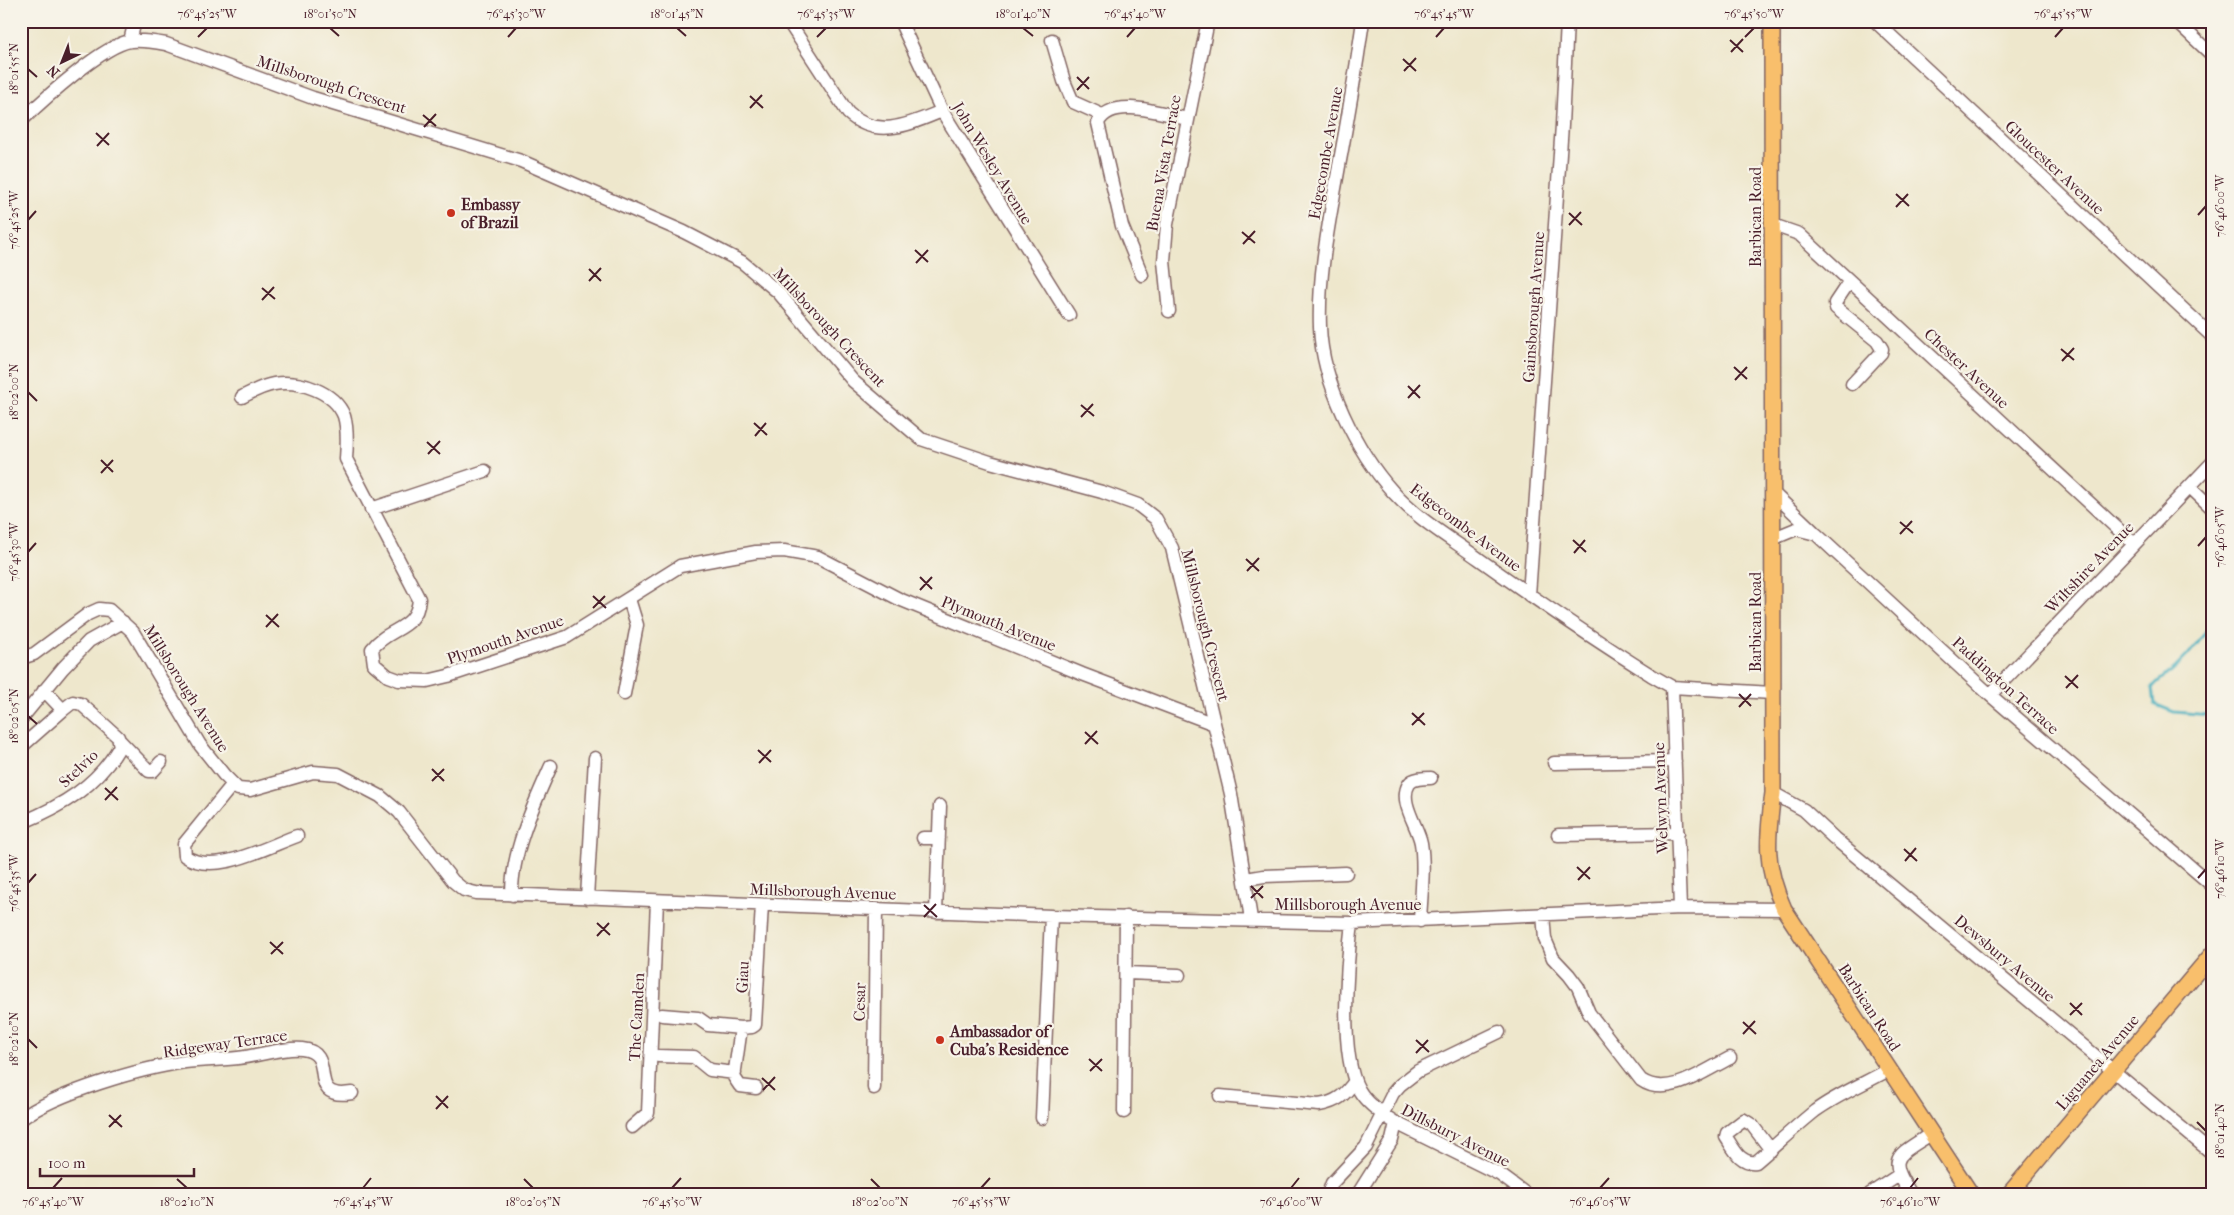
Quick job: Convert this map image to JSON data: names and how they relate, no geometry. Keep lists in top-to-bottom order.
{
  "streets": {
    "main road": ["Barbican Road", "Liguanea Avenue"],
    "street": [
      "Millsborough Crescent",
      "Edgecombe Avenue",
      "John Wesley Avenue",
      "Buena Vista Terrace",
      "Gloucester Avenue",
      "Gainsborough Avenue",
      "Chester Avenue",
      "Wiltshire Avenue",
      "Plymouth Avenue",
      "Paddington Terrace",
      "Millsborough Avenue",
      "Stelvio",
      "Welwyn Avenue",
      "Dewsbury Avenue",
      "Giau",
      "Cesar",
      "The Camden",
      "Ridgeway Terrace",
      "Dillsbury Avenue"
    ]
  },
  "crossings": [
    ["Millsborough Crescent", "Plymouth Avenue"],
    ["Millsborough Crescent", "Millsborough Avenue"],
    ["Edgecombe Avenue", "Barbican Road"],
    ["Edgecombe Avenue", "Gainsborough Avenue"],
    ["Edgecombe Avenue", "Welwyn Avenue"],
    ["Barbican Road", "Chester Avenue"],
    ["Barbican Road", "Paddington Terrace"],
    ["Barbican Road", "Millsborough Avenue"],
    ["Barbican Road", "Dewsbury Avenue"],
    ["Chester Avenue", "Wiltshire Avenue"],
    ["Wiltshire Avenue", "Paddington Terrace"],
    ["Millsborough Avenue", "Welwyn Avenue"],
    ["Millsborough Avenue", "Giau"],
    ["Millsborough Avenue", "Cesar"],
    ["Millsborough Avenue", "The Camden"],
    ["Millsborough Avenue", "Dillsbury Avenue"],
    ["Dewsbury Avenue", "Liguanea Avenue"]
  ],
  "places": ["Embassy of Brazil", "Ambassador of Cuba's Residence"],
  "scale_bar": "100 m",
  "north": "bottom left",
  "coordinates": [
    "76°45'25\"W",
    "18°01'50\"N",
    "76°45'30\"W",
    "18°01'45\"N",
    "76°45'35\"W",
    "18°01'40\"N",
    "76°45'40\"W",
    "76°45'45\"W",
    "76°45'50\"W",
    "76°45'55\"W",
    "18°01'55\"N",
    "76°46'00\"W",
    "18°02'00\"N",
    "76°46'05\"W",
    "18°02'05\"N",
    "76°46'10\"W",
    "18°02'10\"N"
  ]
}
